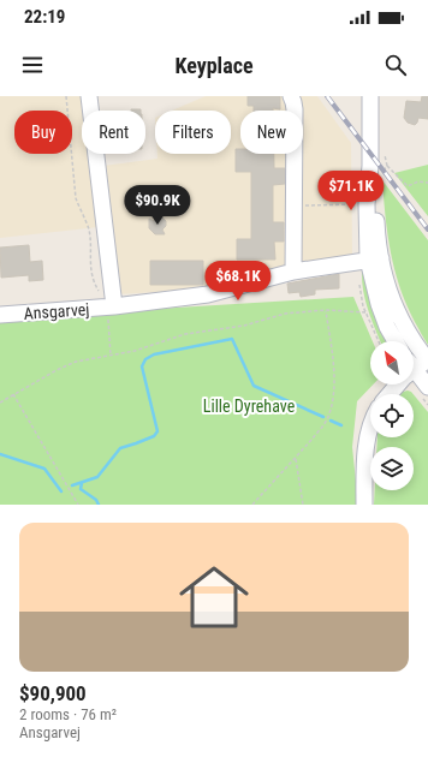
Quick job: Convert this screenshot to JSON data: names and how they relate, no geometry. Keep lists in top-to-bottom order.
{
  "streets": {
    "street": ["Ansgarvej"]
  },
  "parks": ["Lille Dyrehave"],
  "north": "top left",
  "page": {
    "status": "22:19",
    "header": "Keyplace",
    "chip": [
      "Buy",
      "Rent",
      "Filters",
      "New"
    ],
    "price": ["$71.1K", "$90.9K", "$68.1K"],
    "list": [
      {
        "name": "$90,900",
        "note": "2 rooms · 76 m² · Ansgarvej"
      }
    ]
  }
}
